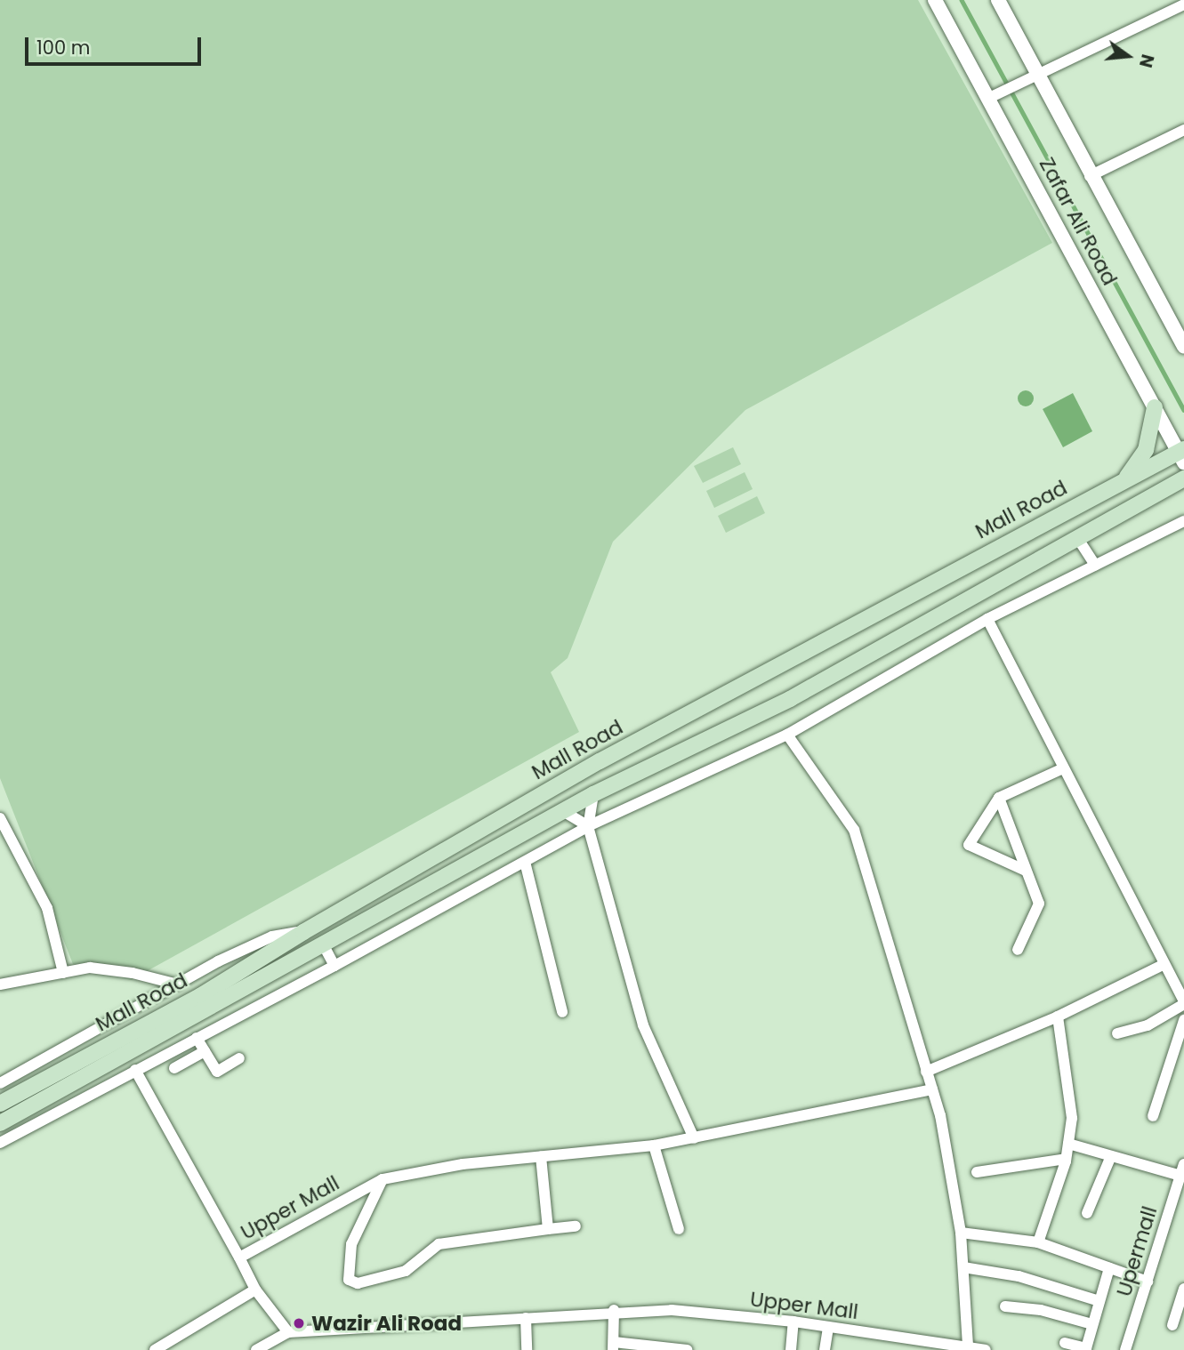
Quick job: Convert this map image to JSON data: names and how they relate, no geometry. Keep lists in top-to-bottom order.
{
  "streets": {
    "main road": ["Mall Road"],
    "street": ["Zafar Ali Road", "Upper Mall", "Upermall"]
  },
  "crossings": [
    ["Zafar Ali Road", "Mall Road"]
  ],
  "places": ["Wazir Ali Road"],
  "scale_bar": "100 m",
  "north": "right"
}
